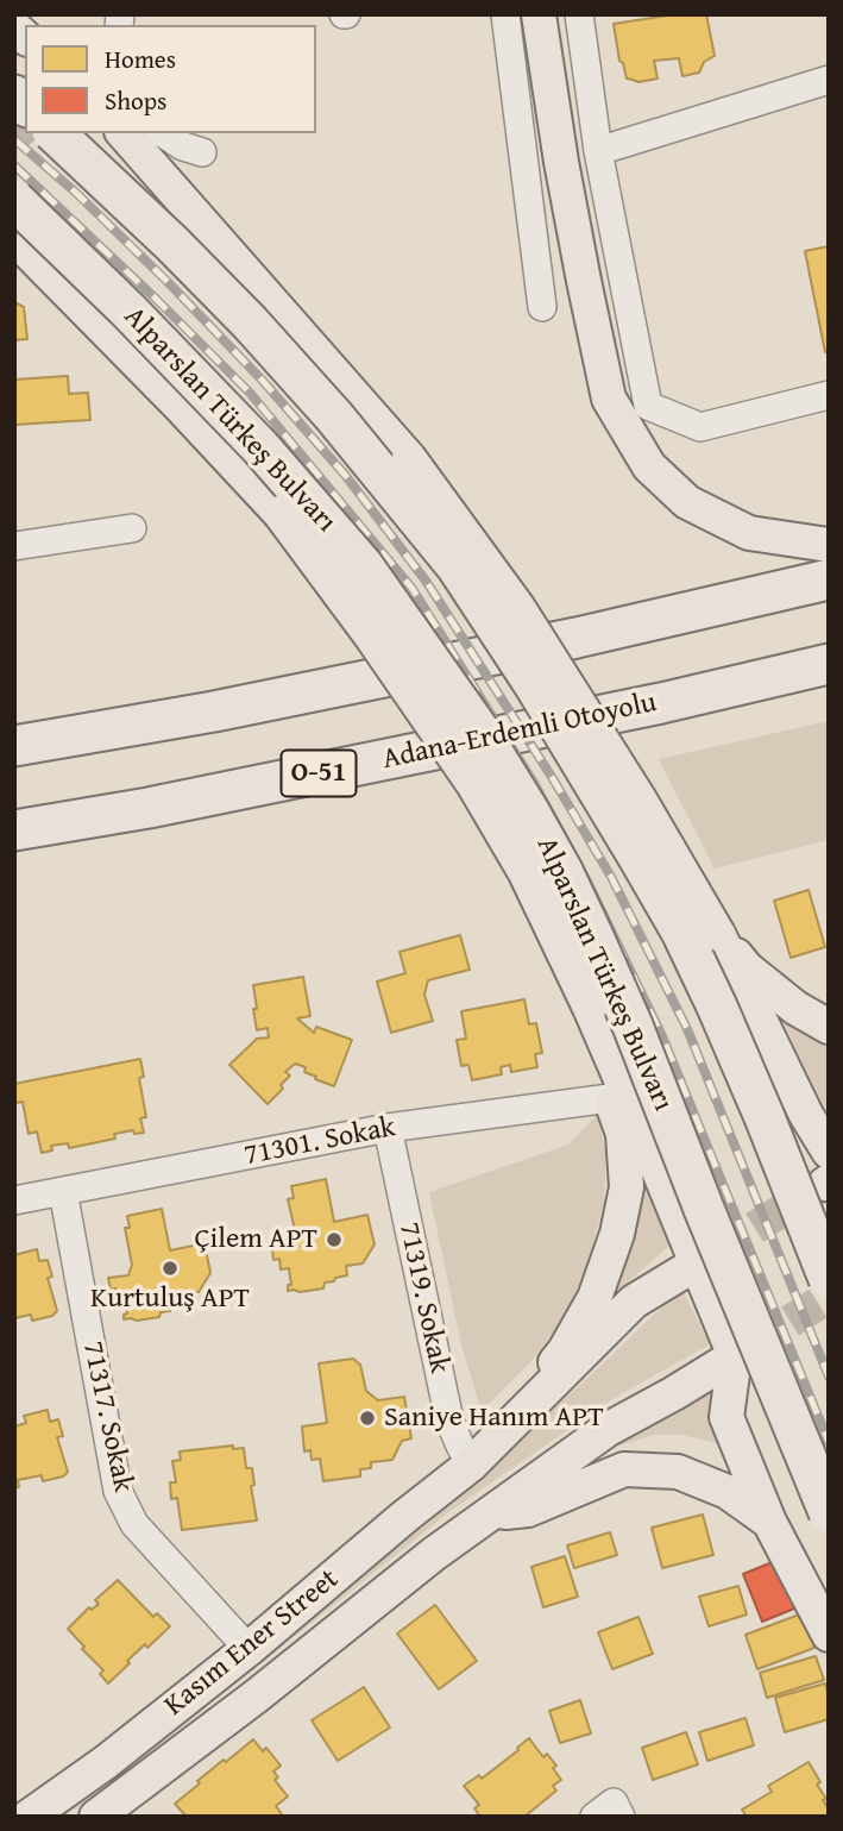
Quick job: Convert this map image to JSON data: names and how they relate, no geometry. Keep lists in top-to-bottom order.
{
  "streets": {
    "highway": ["Alparslan Türkeş Bulvarı", "Adana-Erdemli Otoyolu", "O-51"],
    "main road": ["Kasım Ener Street"],
    "street": ["71301. Sokak", "71319. Sokak", "71317. Sokak"]
  },
  "crossings": [
    ["Alparslan Türkeş Bulvarı", "71301. Sokak"],
    ["Alparslan Türkeş Bulvarı", "Kasım Ener Street"],
    ["71301. Sokak", "71319. Sokak"],
    ["71301. Sokak", "71317. Sokak"],
    ["71319. Sokak", "Kasım Ener Street"],
    ["71317. Sokak", "Kasım Ener Street"]
  ],
  "places": ["Çilem APT", "Kurtuluş APT", "Saniye Hanım APT"],
  "legend": ["Homes", "Shops"]
}
